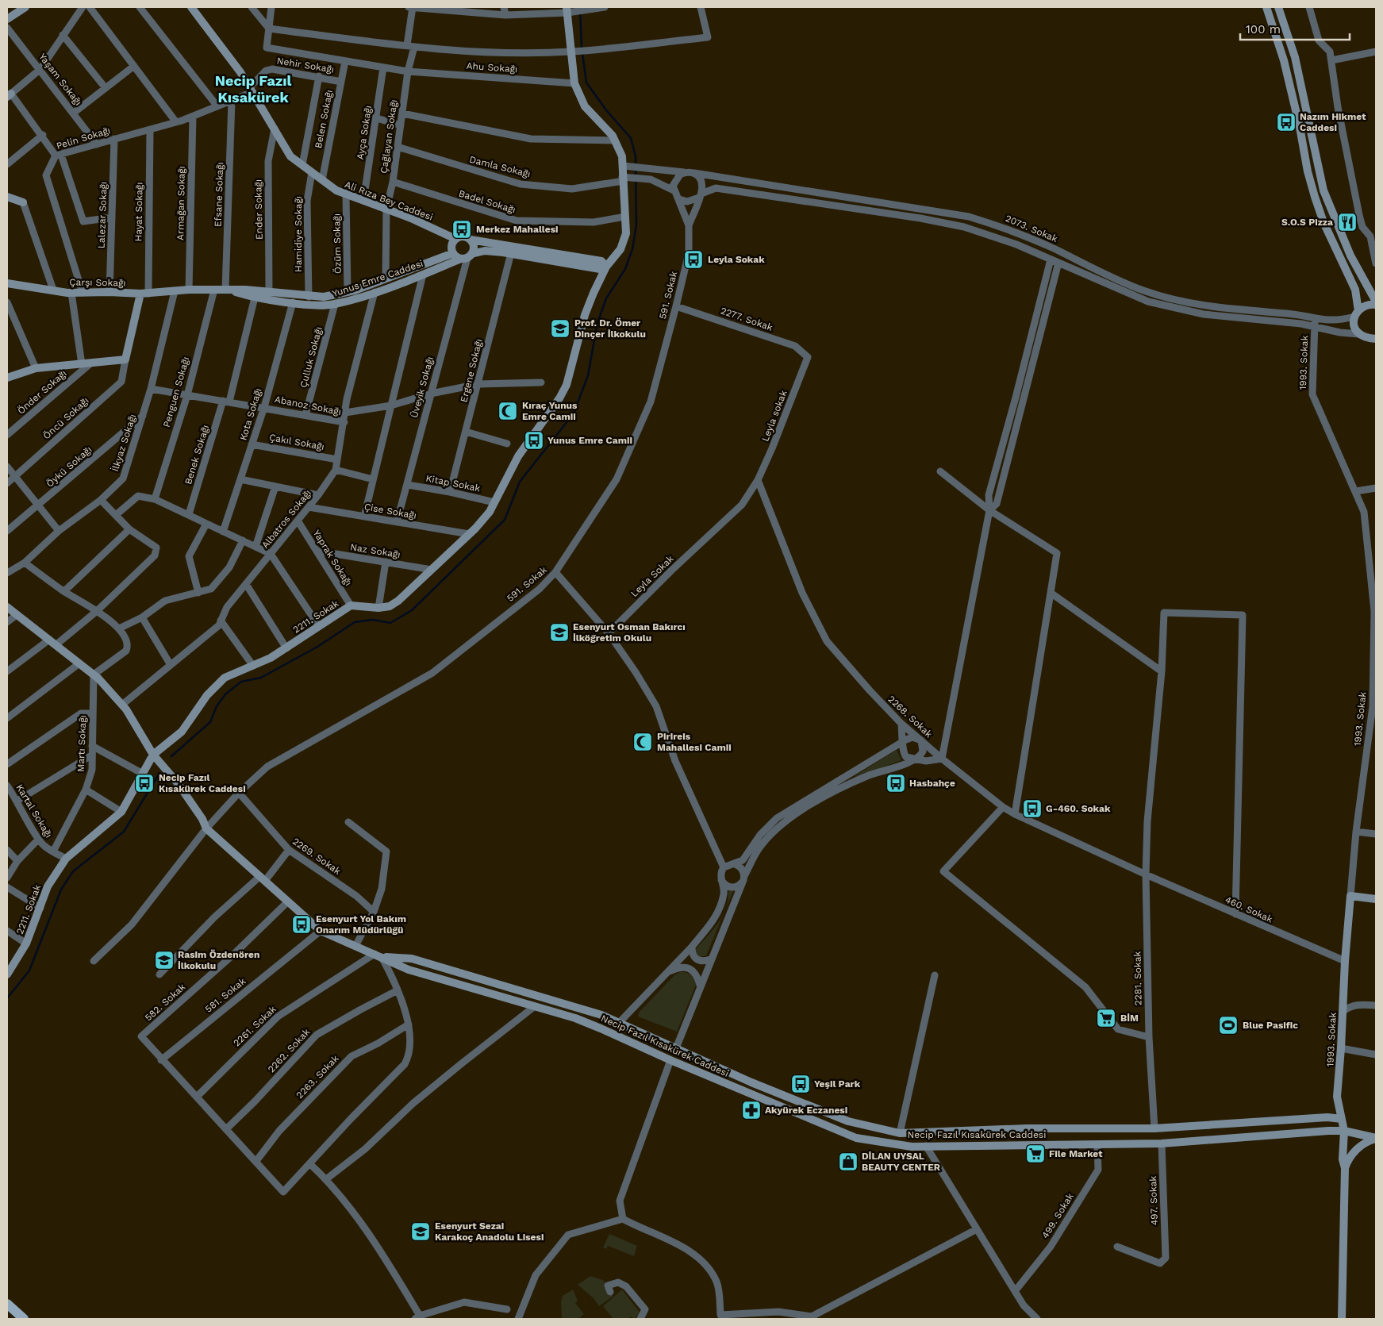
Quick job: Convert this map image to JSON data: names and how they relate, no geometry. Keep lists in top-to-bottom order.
{
  "streets": {
    "street": [
      "Nehir Sokağı",
      "Ahu Sokağı",
      "Yaşam Sokağı",
      "Belen Sokağı",
      "Ayça Sokağı",
      "Çağlayan Sokağı",
      "Pelin Sokağı",
      "Damla Sokağı",
      "Efsane Sokağı",
      "Ali Rıza Bey Caddesi",
      "Badel Sokağı",
      "Armağan Sokağı",
      "Ender Sokağı",
      "Hayat Sokağı",
      "Lalezar Sokağı",
      "2073. Sokak",
      "Hamidiye Sokağı",
      "Özüm Sokağı",
      "Yunus Emre Caddesi",
      "Çarşı Sokağı",
      "591. Sokak",
      "2277. Sokak",
      "Çulluk Sokağı",
      "1993. Sokak",
      "Ergene Sokağı",
      "Üveyik Sokağı",
      "Önder Sokağı",
      "Penguen Sokağı",
      "Abanoz Sokağı",
      "Kota Sokağı",
      "Leyla sokak",
      "Öncü Sokağı",
      "Çakıl Sokağı",
      "İlkyaz Sokağı",
      "Benek Sokağı",
      "Öykü Sokağı",
      "Kitap Sokak",
      "Çise Sokağı",
      "Albatros Sokağı",
      "Naz Sokağı",
      "Yaprak Sokağı",
      "Leyla Sokak",
      "2211. Sokak",
      "2268. Sokak",
      "Martı Sokağı",
      "Kartal Sokağı",
      "2269. Sokak",
      "460. Sokak",
      "2281. Sokak",
      "581. Sokak",
      "582. Sokak",
      "2261. Sokak",
      "Necip Fazıl Kısakürek Caddesi",
      "2262. Sokak",
      "2263. Sokak",
      "497. Sokak",
      "499. Sokak"
    ]
  },
  "crossings": [
    ["Nehir Sokağı", "Belen Sokağı"],
    ["Nehir Sokağı", "Pelin Sokağı"],
    ["Nehir Sokağı", "Ali Rıza Bey Caddesi"],
    ["Ahu Sokağı", "Belen Sokağı"],
    ["Ahu Sokağı", "Ayça Sokağı"],
    ["Ahu Sokağı", "Çağlayan Sokağı"],
    ["Yaşam Sokağı", "Pelin Sokağı"],
    ["Belen Sokağı", "Ali Rıza Bey Caddesi"],
    ["Ayça Sokağı", "Ali Rıza Bey Caddesi"],
    ["Çağlayan Sokağı", "Damla Sokağı"],
    ["Çağlayan Sokağı", "Ali Rıza Bey Caddesi"],
    ["Çağlayan Sokağı", "Badel Sokağı"],
    ["Çağlayan Sokağı", "Yunus Emre Caddesi"],
    ["Pelin Sokağı", "Efsane Sokağı"],
    ["Pelin Sokağı", "Ali Rıza Bey Caddesi"],
    ["Pelin Sokağı", "Armağan Sokağı"],
    ["Pelin Sokağı", "Hayat Sokağı"],
    ["Pelin Sokağı", "Lalezar Sokağı"],
    ["Pelin Sokağı", "Çarşı Sokağı"],
    ["Damla Sokağı", "2211. Sokak"],
    ["Efsane Sokağı", "Yunus Emre Caddesi"],
    ["Efsane Sokağı", "Çarşı Sokağı"],
    ["Ali Rıza Bey Caddesi", "Ender Sokağı"],
    ["Ali Rıza Bey Caddesi", "Hamidiye Sokağı"],
    ["Ali Rıza Bey Caddesi", "Özüm Sokağı"],
    ["Ali Rıza Bey Caddesi", "Yunus Emre Caddesi"],
    ["Ali Rıza Bey Caddesi", "Üveyik Sokağı"],
    ["Badel Sokağı", "2211. Sokak"],
    ["Armağan Sokağı", "Çarşı Sokağı"],
    ["Ender Sokağı", "Yunus Emre Caddesi"],
    ["Hayat Sokağı", "Çarşı Sokağı"],
    ["Lalezar Sokağı", "Çarşı Sokağı"],
    ["2073. Sokak", "1993. Sokak"],
    ["Hamidiye Sokağı", "Yunus Emre Caddesi"],
    ["Özüm Sokağı", "Yunus Emre Caddesi"],
    ["Yunus Emre Caddesi", "Çarşı Sokağı"],
    ["Yunus Emre Caddesi", "Çulluk Sokağı"],
    ["Yunus Emre Caddesi", "Üveyik Sokağı"],
    ["Yunus Emre Caddesi", "Kota Sokağı"],
    ["Yunus Emre Caddesi", "Benek Sokağı"],
    ["Yunus Emre Caddesi", "Albatros Sokağı"],
    ["Çarşı Sokağı", "Penguen Sokağı"],
    ["Çarşı Sokağı", "İlkyaz Sokağı"],
    ["591. Sokak", "2277. Sokak"],
    ["591. Sokak", "2269. Sokak"],
    ["591. Sokak", "Necip Fazıl Kısakürek Caddesi"],
    ["2277. Sokak", "Leyla sokak"],
    ["Çulluk Sokağı", "Abanoz Sokağı"],
    ["1993. Sokak", "460. Sokak"],
    ["1993. Sokak", "Necip Fazıl Kısakürek Caddesi"],
    ["Ergene Sokağı", "Kitap Sokak"],
    ["Üveyik Sokağı", "Kitap Sokak"],
    ["Üveyik Sokağı", "Çise Sokağı"],
    ["Penguen Sokağı", "Abanoz Sokağı"],
    ["Abanoz Sokağı", "Kota Sokağı"],
    ["Abanoz Sokağı", "İlkyaz Sokağı"],
    ["Abanoz Sokağı", "Benek Sokağı"],
    ["Abanoz Sokağı", "Albatros Sokağı"],
    ["Kota Sokağı", "Çakıl Sokağı"],
    ["Leyla sokak", "Leyla Sokak"],
    ["Leyla sokak", "2268. Sokak"],
    ["Çakıl Sokağı", "Albatros Sokağı"],
    ["İlkyaz Sokağı", "Öykü Sokağı"],
    ["Kitap Sokak", "2211. Sokak"],
    ["Çise Sokağı", "Albatros Sokağı"],
    ["Çise Sokağı", "2211. Sokak"],
    ["Albatros Sokağı", "Yaprak Sokağı"],
    ["Albatros Sokağı", "Necip Fazıl Kısakürek Caddesi"],
    ["Naz Sokağı", "Yaprak Sokağı"],
    ["Naz Sokağı", "2211. Sokak"],
    ["Yaprak Sokağı", "2211. Sokak"],
    ["Leyla Sokak", "2268. Sokak"],
    ["2211. Sokak", "Kartal Sokağı"],
    ["2211. Sokak", "Necip Fazıl Kısakürek Caddesi"],
    ["2268. Sokak", "460. Sokak"],
    ["2268. Sokak", "2281. Sokak"],
    ["Martı Sokağı", "Kartal Sokağı"],
    ["Martı Sokağı", "Necip Fazıl Kısakürek Caddesi"],
    ["460. Sokak", "2281. Sokak"],
    ["2281. Sokak", "Necip Fazıl Kısakürek Caddesi"],
    ["581. Sokak", "582. Sokak"],
    ["581. Sokak", "Necip Fazıl Kısakürek Caddesi"],
    ["582. Sokak", "Necip Fazıl Kısakürek Caddesi"],
    ["2261. Sokak", "Necip Fazıl Kısakürek Caddesi"],
    ["Necip Fazıl Kısakürek Caddesi", "497. Sokak"],
    ["Necip Fazıl Kısakürek Caddesi", "499. Sokak"]
  ],
  "districts": ["Necip Fazıl Kısakürek"],
  "places": {
    "bus stop": [
      "Nazım Hikmet Caddesi",
      "Merkez Mahallesi",
      "Leyla Sokak",
      "Yunus Emre Camii",
      "Necip Fazıl Kısakürek Caddesi",
      "Hasbahçe",
      "G-460. Sokak",
      "Esenyurt Yol Bakım Onarım Müdürlüğü",
      "Yeşil Park"
    ],
    "restaurant": ["S.O.S Pizza"],
    "school or university": [
      "Prof. Dr. Ömer Dinçer İlkokulu",
      "Esenyurt Osman Bakırcı İlköğretim Okulu",
      "Rasim Özdenören İlkokulu",
      "Esenyurt Sezai Karakoç Anadolu Lisesi"
    ],
    "mosque": ["Kıraç Yunus Emre Camii", "Pirireis Mahallesi Camii"],
    "supermarket": ["BİM", "File Market"],
    "sports": ["Blue Pasific"],
    "pharmacy": ["Akyürek Eczanesi"],
    "shop": ["DİLAN UYSAL BEAUTY CENTER"]
  },
  "scale_bar": "100 m"
}
